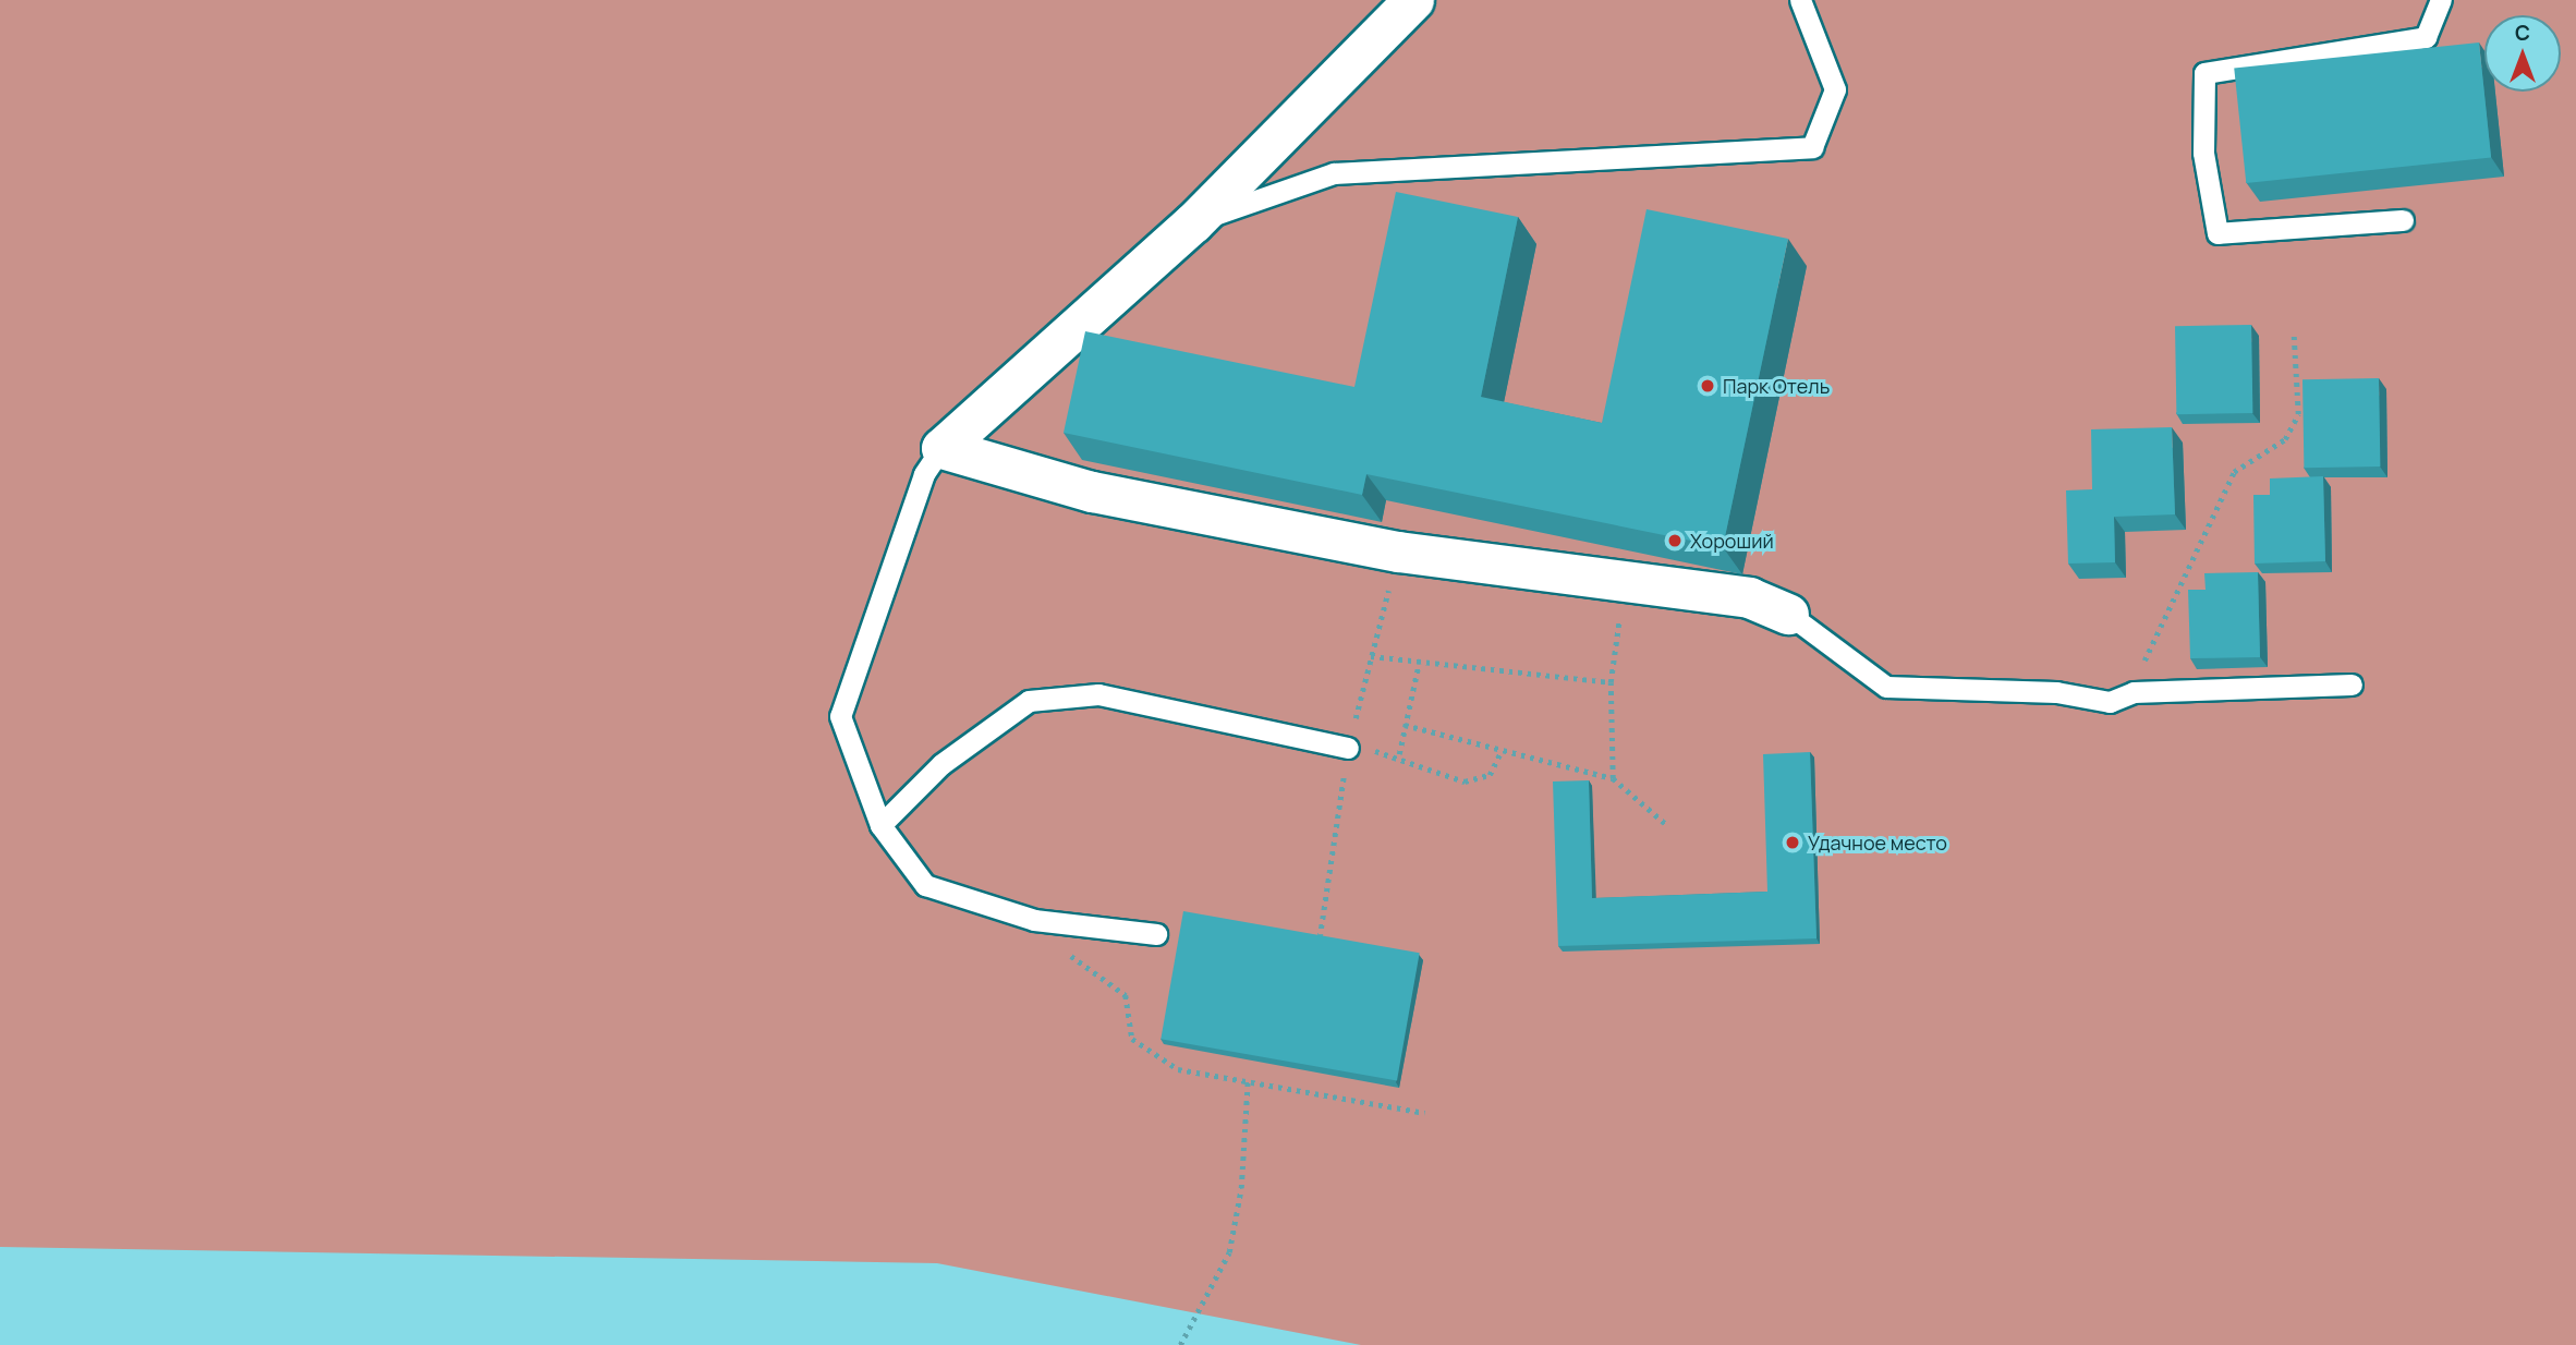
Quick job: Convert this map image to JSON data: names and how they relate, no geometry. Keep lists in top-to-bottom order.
{
  "places": ["Парк Отель", "Хороший", "Удачное место"],
  "north": "top"
}
